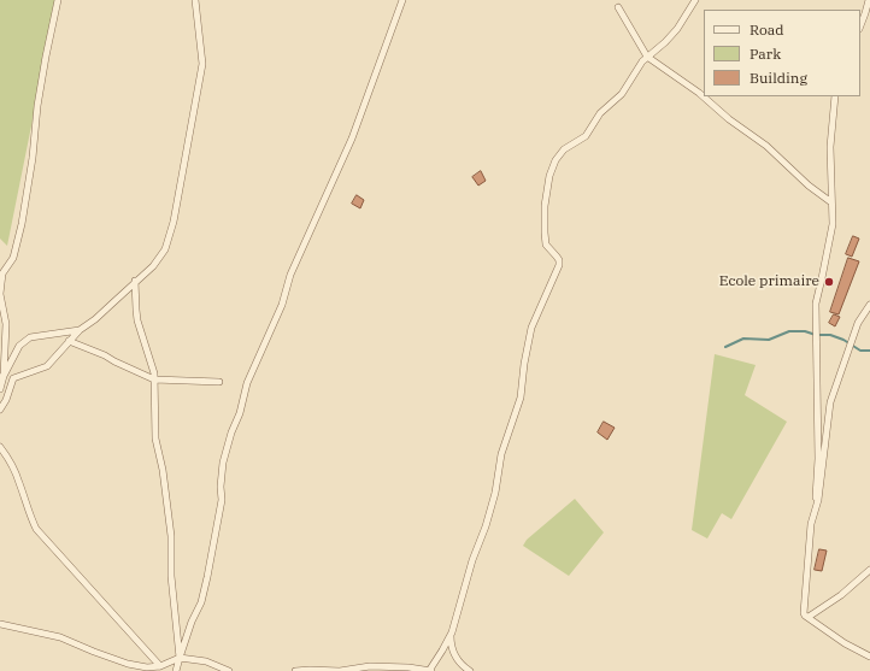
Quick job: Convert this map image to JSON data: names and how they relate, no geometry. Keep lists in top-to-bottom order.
{
  "places": ["Ecole primaire"],
  "legend": ["Road", "Park", "Building"]
}
